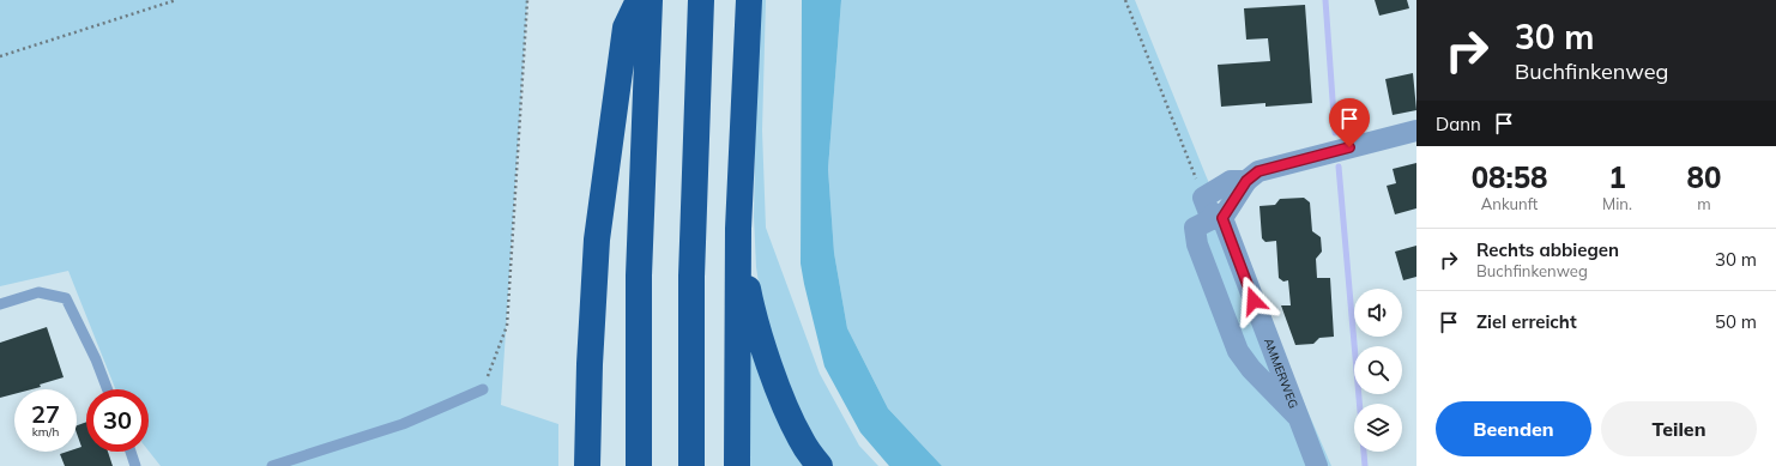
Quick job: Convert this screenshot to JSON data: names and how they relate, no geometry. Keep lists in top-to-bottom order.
{
  "streets": {
    "street": ["AMMERWEG"]
  },
  "page": {
    "turn": ["30 m", "Buchfinkenweg"],
    "then": "Dann",
    "eta": [
      "08:58",
      "Ankunft",
      "1",
      "Min.",
      "80",
      "m"
    ],
    "list": [
      {
        "name": "Rechts abbiegen",
        "note": "Buchfinkenweg",
        "value": "30 m"
      },
      {
        "name": "Ziel erreicht",
        "value": "50 m"
      }
    ],
    "speed": "27 km/h",
    "limit": "30",
    "buttons": ["Beenden", "Teilen"]
  }
}
